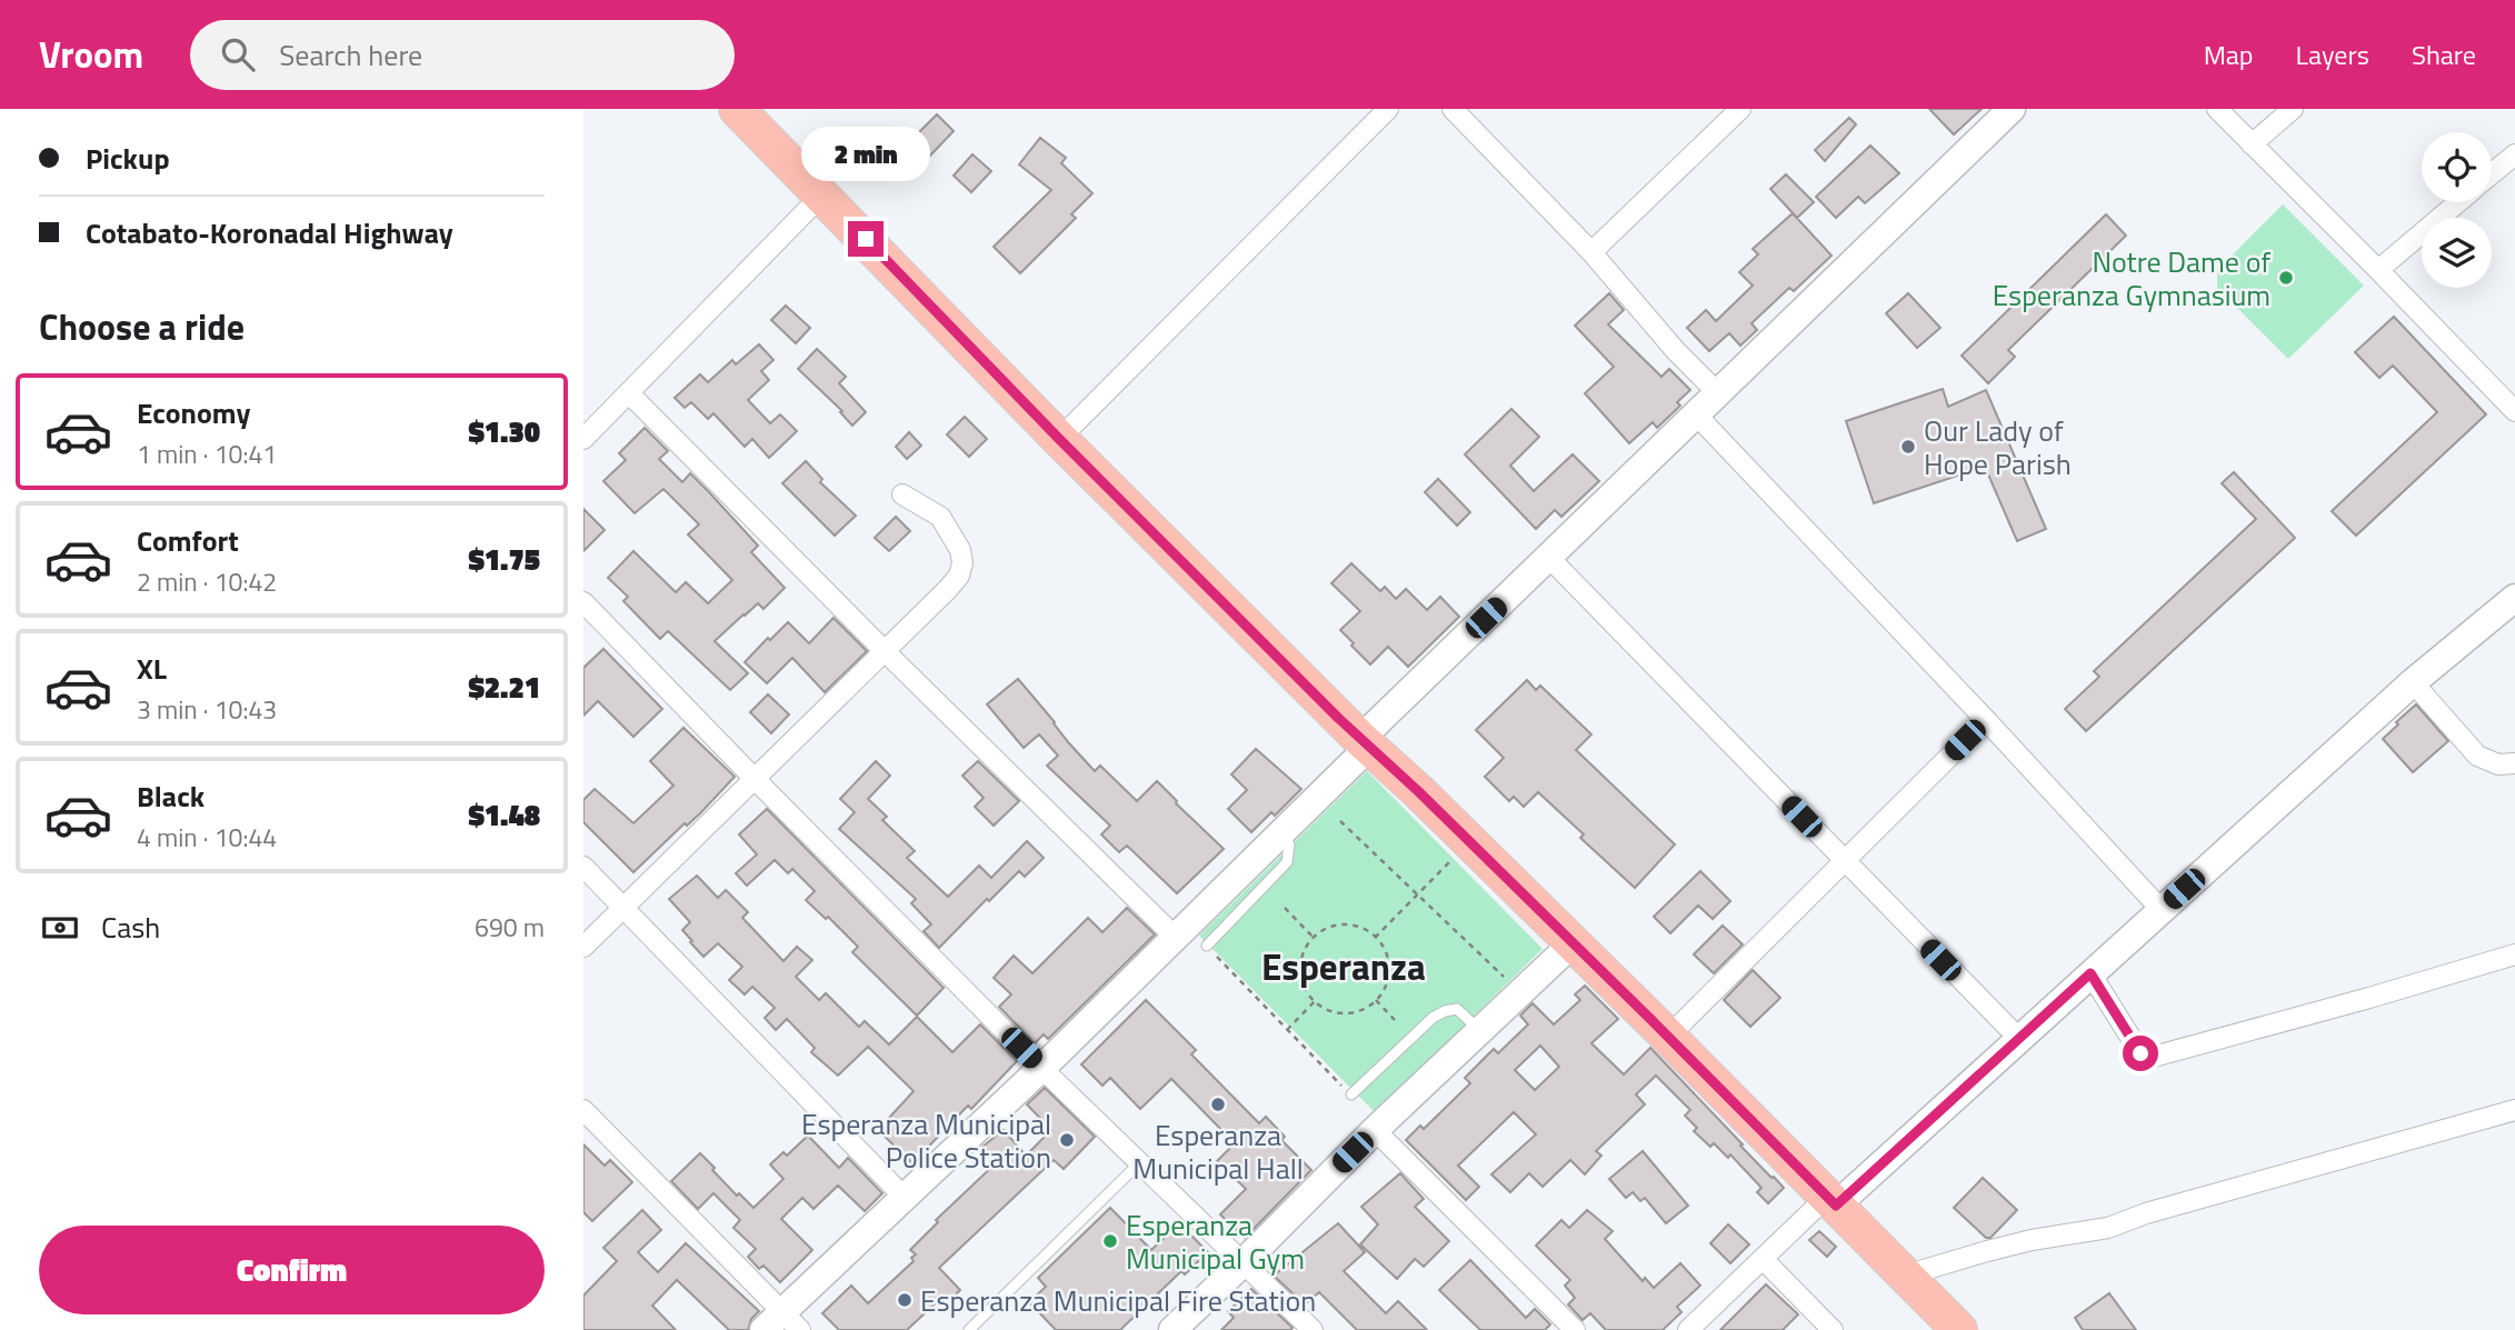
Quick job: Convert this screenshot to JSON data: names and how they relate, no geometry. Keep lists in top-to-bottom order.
{
  "districts": ["Esperanza"],
  "places": [
    "Notre Dame of Esperanza Gymnasium",
    "Our Lady of Hope Parish",
    "Esperanza Municipal Hall",
    "Esperanza Municipal Police Station",
    "Esperanza Municipal Gym",
    "Esperanza Municipal Fire Station"
  ],
  "page": {
    "header": "Vroom",
    "search": "Search here",
    "nav": ["Map", "Layers", "Share"],
    "banner": ["Pickup", "Cotabato-Koronadal Highway"],
    "bubble": "2 min",
    "heading": "Choose a ride",
    "list": [
      {
        "name": "Economy",
        "note": "1 min · 10:41",
        "value": "$1.30"
      },
      {
        "name": "Comfort",
        "note": "2 min · 10:42",
        "value": "$1.75"
      },
      {
        "name": "XL",
        "note": "3 min · 10:43",
        "value": "$2.21"
      },
      {
        "name": "Black",
        "note": "4 min · 10:44",
        "value": "$1.48"
      }
    ],
    "pay": ["Cash", "690 m"],
    "buttons": "Confirm"
  }
}
